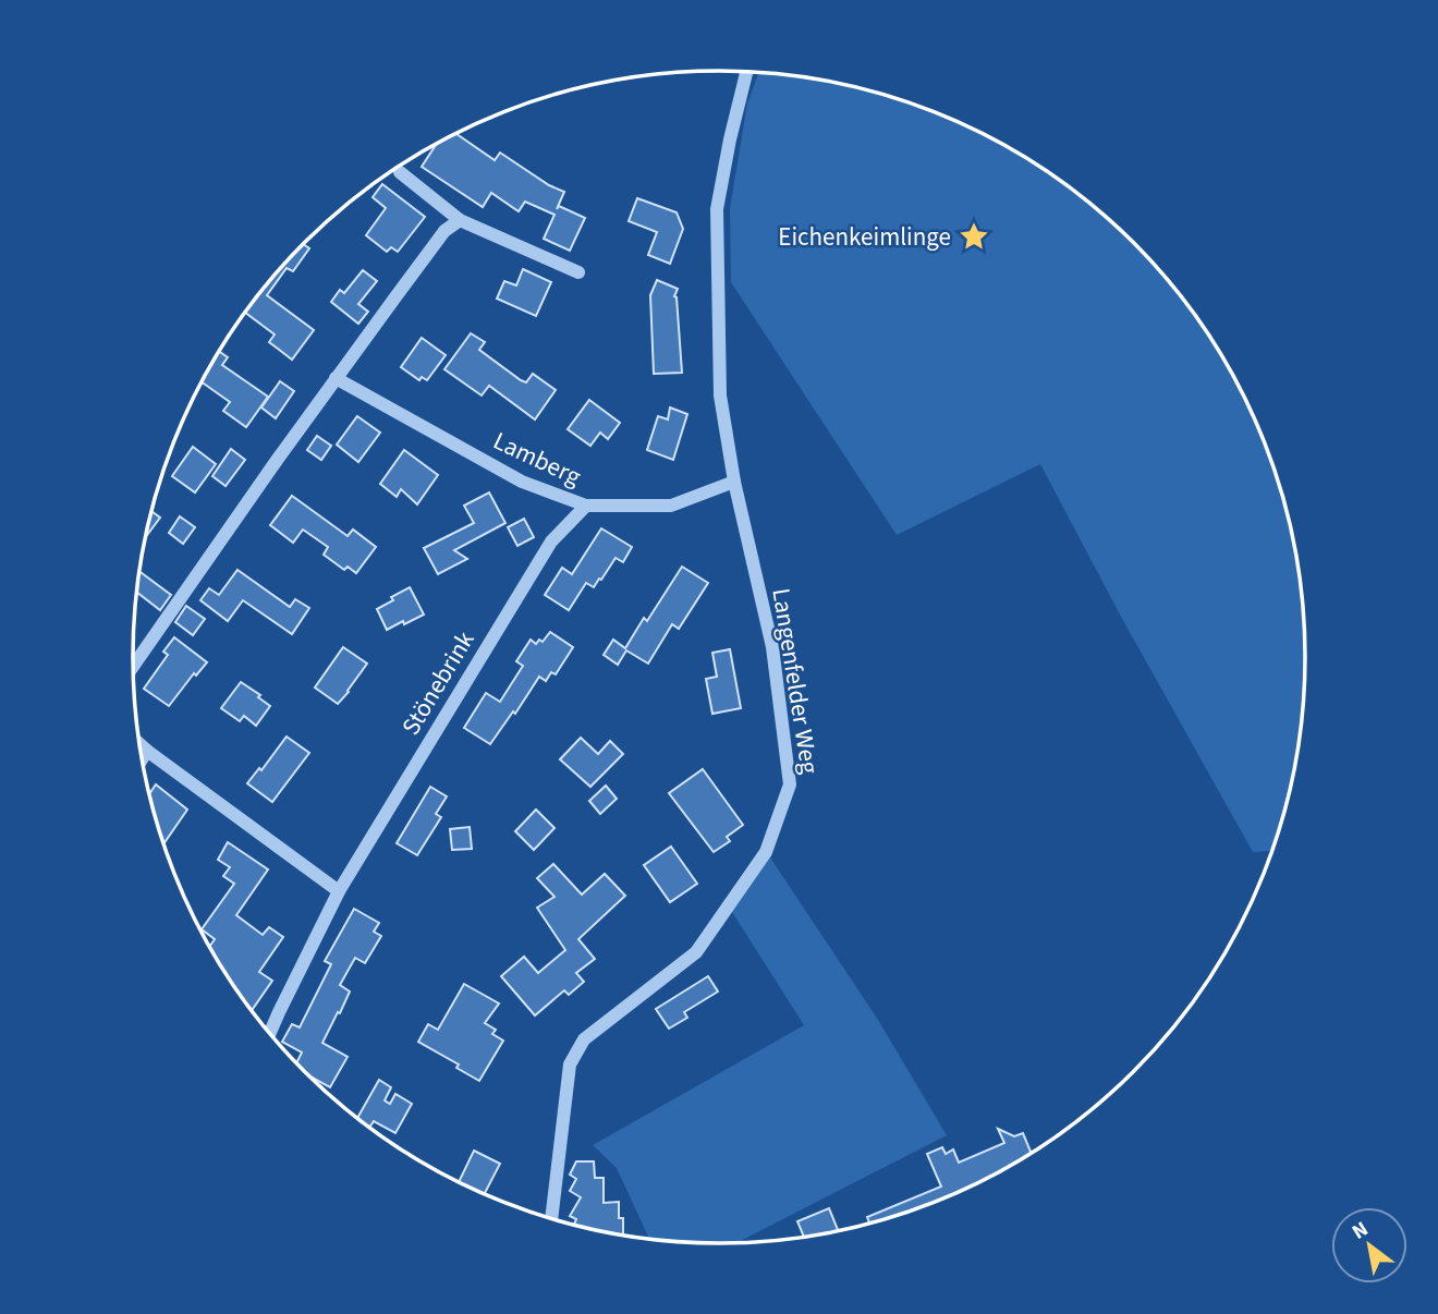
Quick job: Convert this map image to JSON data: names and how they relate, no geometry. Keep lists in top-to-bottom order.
{
  "streets": {
    "street": ["Lamberg", "Langenfelder Weg", "Stönebrink"]
  },
  "crossings": [
    ["Lamberg", "Langenfelder Weg"],
    ["Lamberg", "Stönebrink"]
  ],
  "places": {
    "place": ["Eichenkeimlinge"]
  },
  "north": "top left"
}
